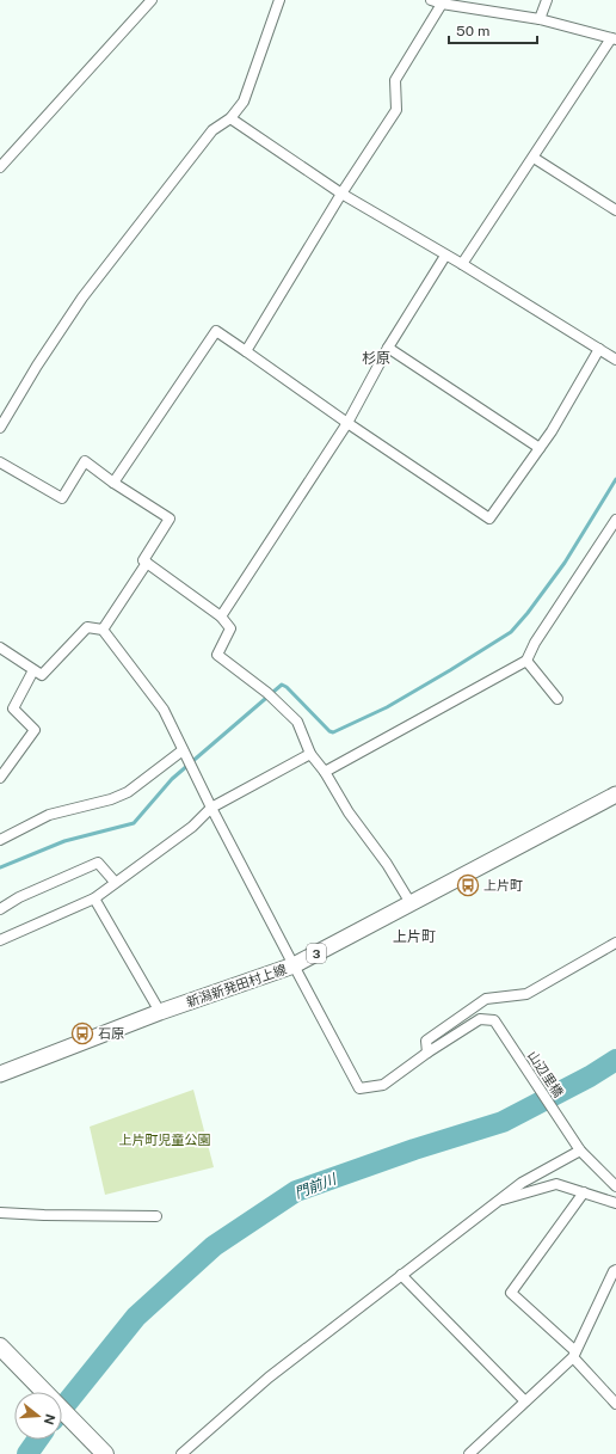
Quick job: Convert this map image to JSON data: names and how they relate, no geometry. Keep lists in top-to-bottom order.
{
  "streets": {
    "main road": ["3", "新潟新発田村上線"],
    "street": ["山辺里橋"]
  },
  "districts": ["杉原", "上片町"],
  "water": ["門前川"],
  "parks": ["上片町児童公園"],
  "places": {
    "bus stop": ["上片町", "石原"]
  },
  "scale_bar": "50 m",
  "north": "right"
}
